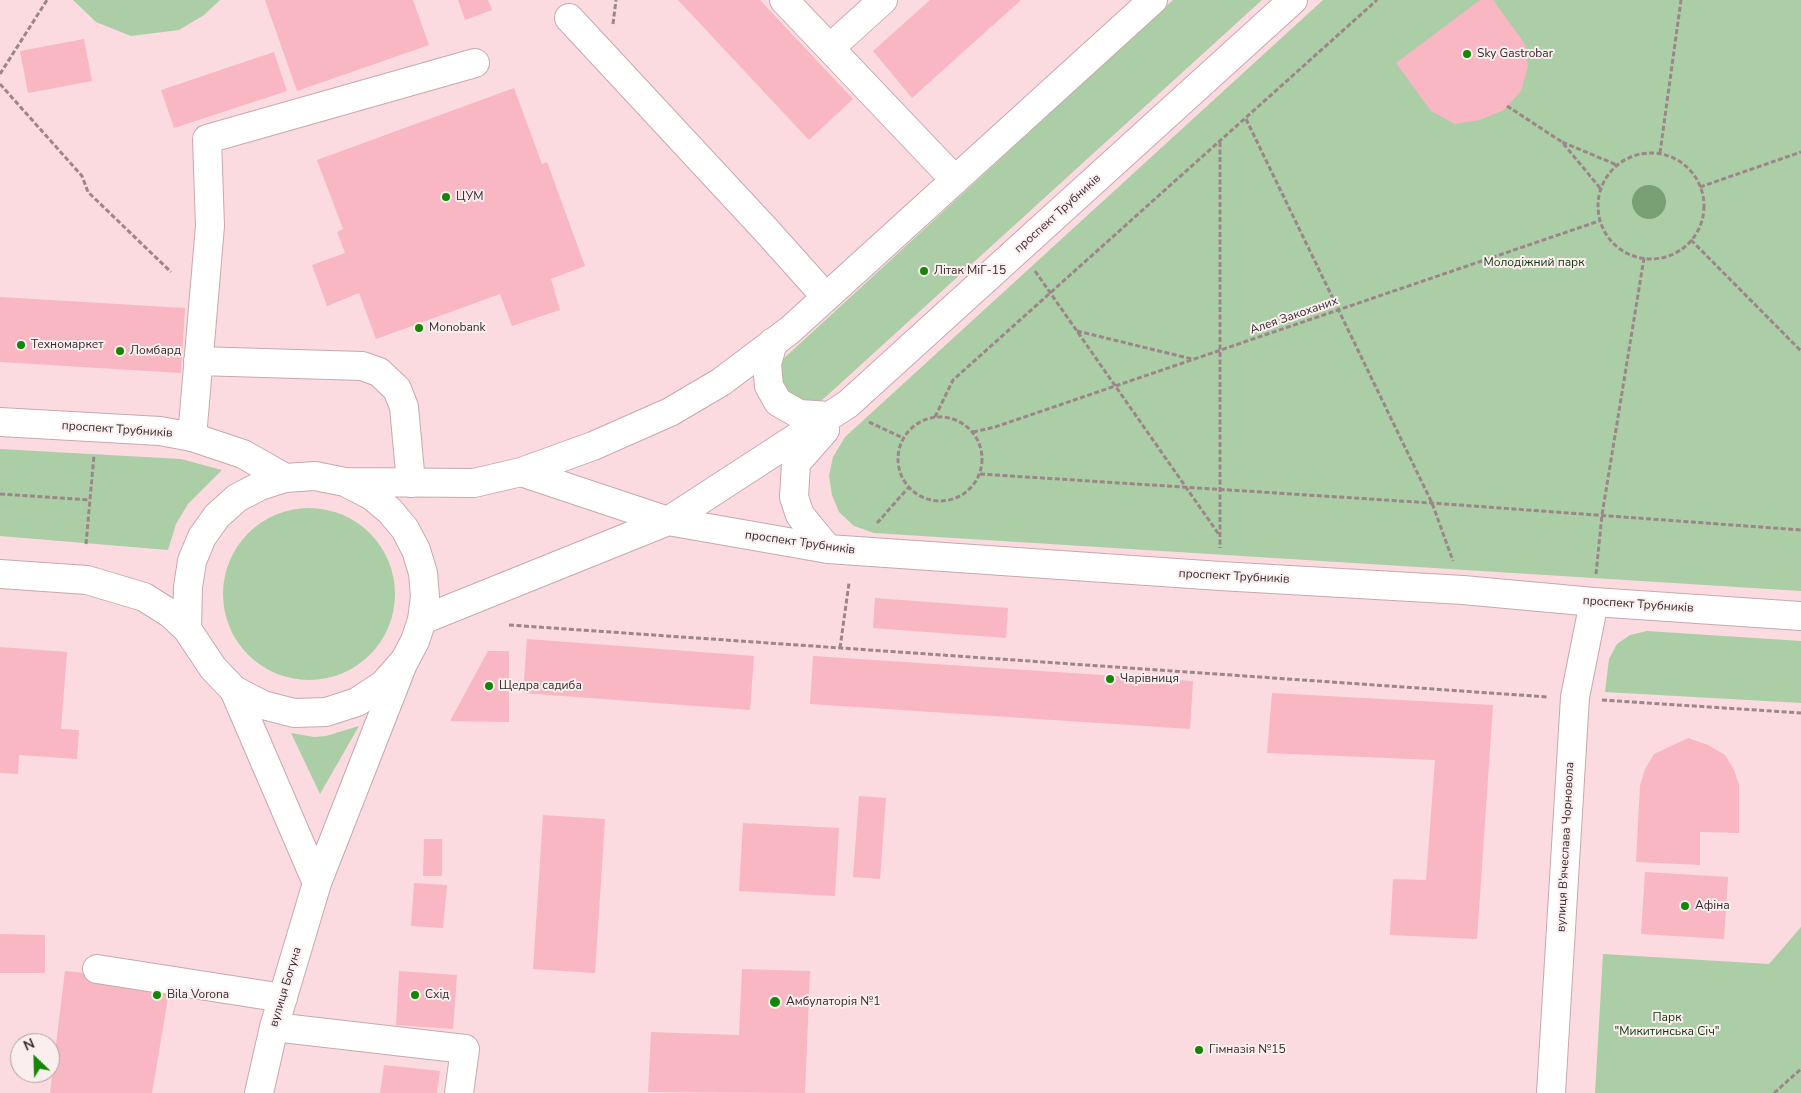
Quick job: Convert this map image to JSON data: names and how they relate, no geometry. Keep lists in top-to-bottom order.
{
  "streets": {
    "main road": ["проспект Трубників", "вулиця В'ячеслава Чорновола", "вулиця Богуна"],
    "path": ["Алея Закоханих"]
  },
  "crossings": [
    ["проспект Трубників", "вулиця В'ячеслава Чорновола"]
  ],
  "parks": ["Молодіжний парк", "Парк \"Микитинська Січ\""],
  "places": [
    "Sky Gastrobar",
    "ЦУМ",
    "Літак МіГ-15",
    "Monobank",
    "Техномаркет",
    "Ломбард",
    "Чарівниця",
    "Щедра садиба",
    "Афіна",
    "Bila Vorona",
    "Схід",
    "Амбулаторія №1",
    "Гімназія №15"
  ],
  "north": "top left"
}
